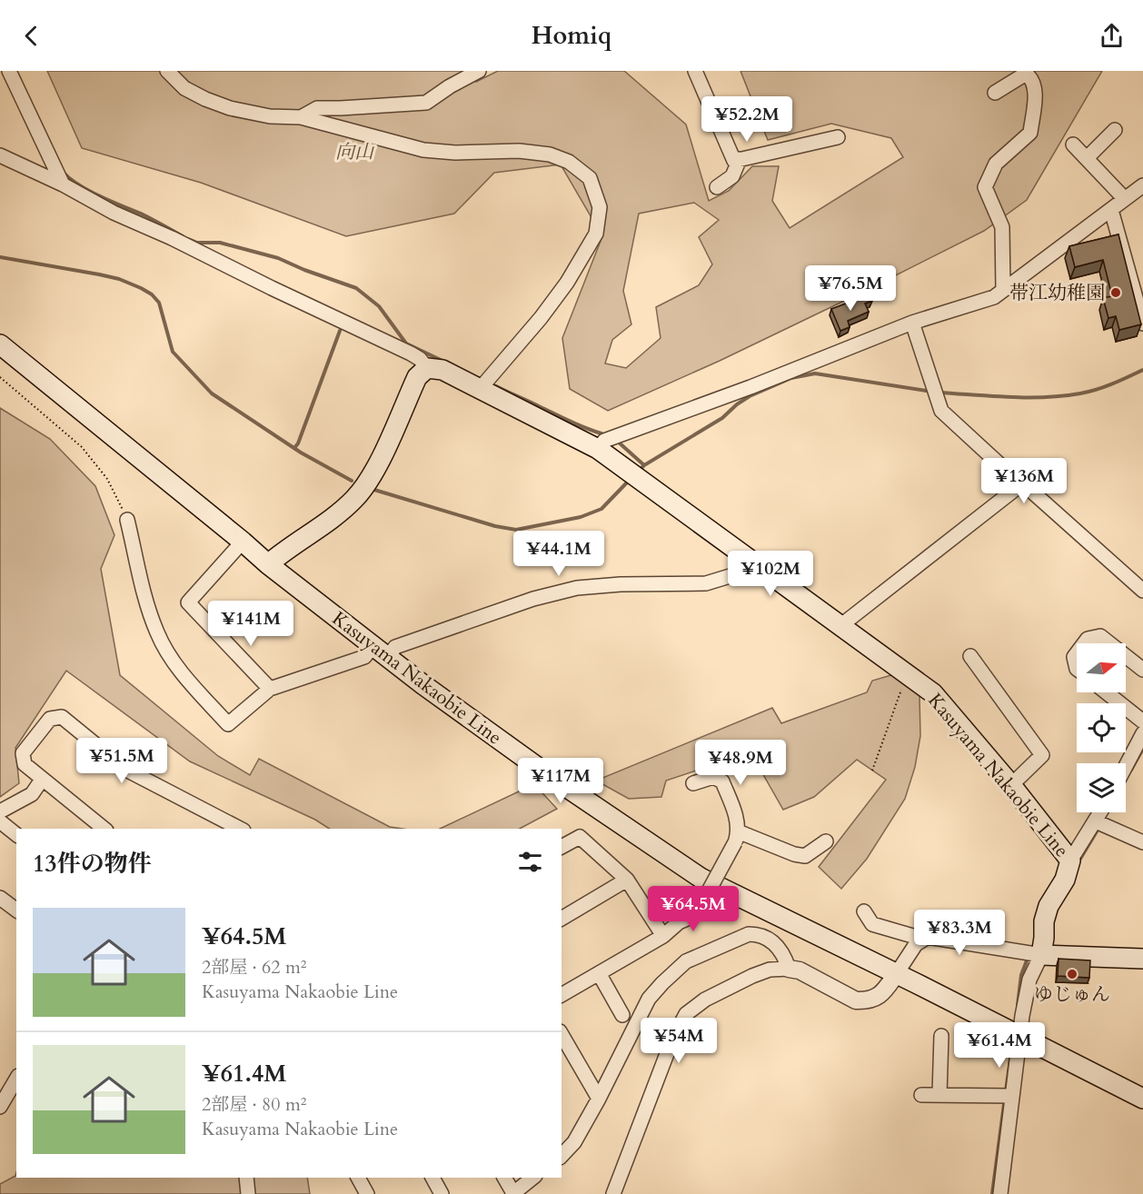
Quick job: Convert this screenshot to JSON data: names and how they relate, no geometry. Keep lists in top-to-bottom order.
{
  "streets": {
    "main road": ["Kasuyama Nakaobie Line"]
  },
  "parks": ["向山"],
  "places": ["帯江幼稚園", "ゆじゅん"],
  "north": "right",
  "page": {
    "header": "Homiq",
    "price": [
      "¥52.2M",
      "¥76.5M",
      "¥136M",
      "¥44.1M",
      "¥102M",
      "¥141M",
      "¥51.5M",
      "¥48.9M",
      "¥117M",
      "¥64.5M",
      "¥83.3M",
      "¥54M",
      "¥61.4M"
    ],
    "heading": "13件の物件",
    "list": [
      {
        "name": "¥64.5M",
        "note": "2部屋 · 62 m² · Kasuyama Nakaobie Line"
      },
      {
        "name": "¥61.4M",
        "note": "2部屋 · 80 m² · Kasuyama Nakaobie Line"
      }
    ]
  }
}
